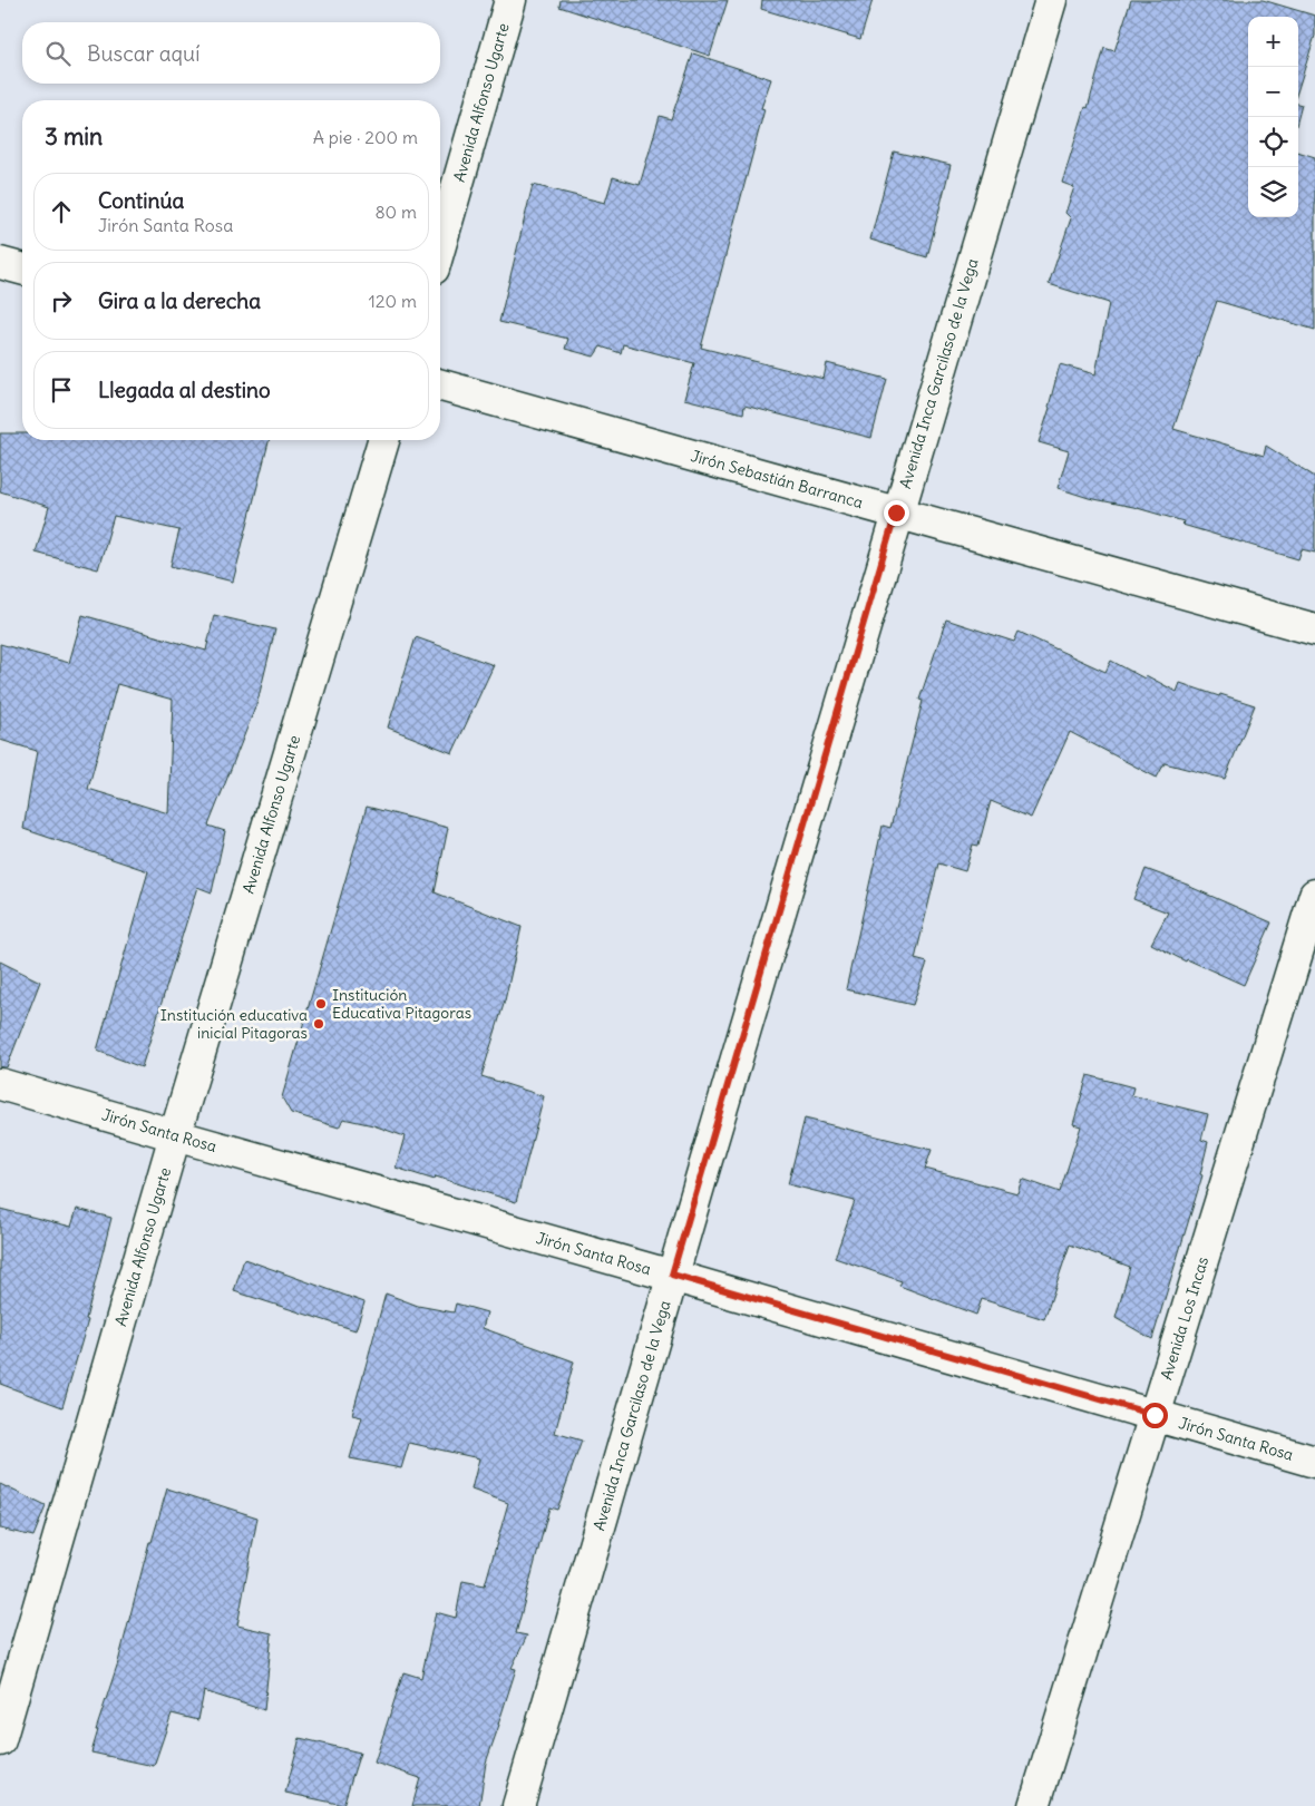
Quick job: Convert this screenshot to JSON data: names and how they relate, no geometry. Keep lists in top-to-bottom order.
{
  "streets": {
    "street": [
      "Avenida Alfonso Ugarte",
      "Avenida Inca Garcilaso de la Vega",
      "Jirón Sebastián Barranca",
      "Jirón Santa Rosa",
      "Avenida Los Incas"
    ]
  },
  "crossings": [
    ["Avenida Alfonso Ugarte", "Jirón Santa Rosa"],
    ["Avenida Inca Garcilaso de la Vega", "Jirón Sebastián Barranca"],
    ["Avenida Inca Garcilaso de la Vega", "Jirón Santa Rosa"],
    ["Jirón Santa Rosa", "Avenida Los Incas"]
  ],
  "places": ["Institución Educativa Pitagoras", "Institución educativa inicial Pitagoras"],
  "page": {
    "map_buttons": ["+", "−"],
    "search": "Buscar aquí",
    "heading": ["3 min", "A pie · 200 m"],
    "list": [
      ["Continúa", "Jirón Santa Rosa", "80 m"],
      ["Gira a la derecha", "120 m"],
      "Llegada al destino"
    ]
  }
}
